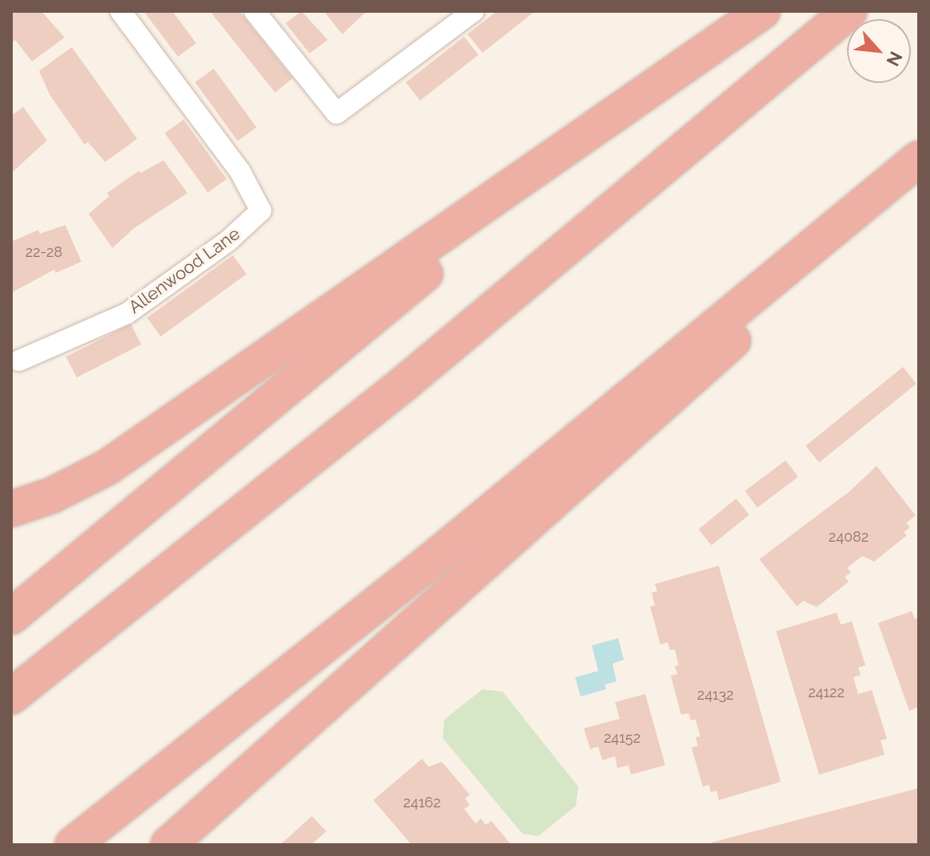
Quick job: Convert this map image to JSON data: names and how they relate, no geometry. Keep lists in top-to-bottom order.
{
  "streets": {
    "street": ["Allenwood Lane"]
  },
  "house_numbers": [
    "22-28",
    "24082",
    "24122",
    "24132",
    "24152",
    "24162"
  ],
  "north": "bottom right"
}
